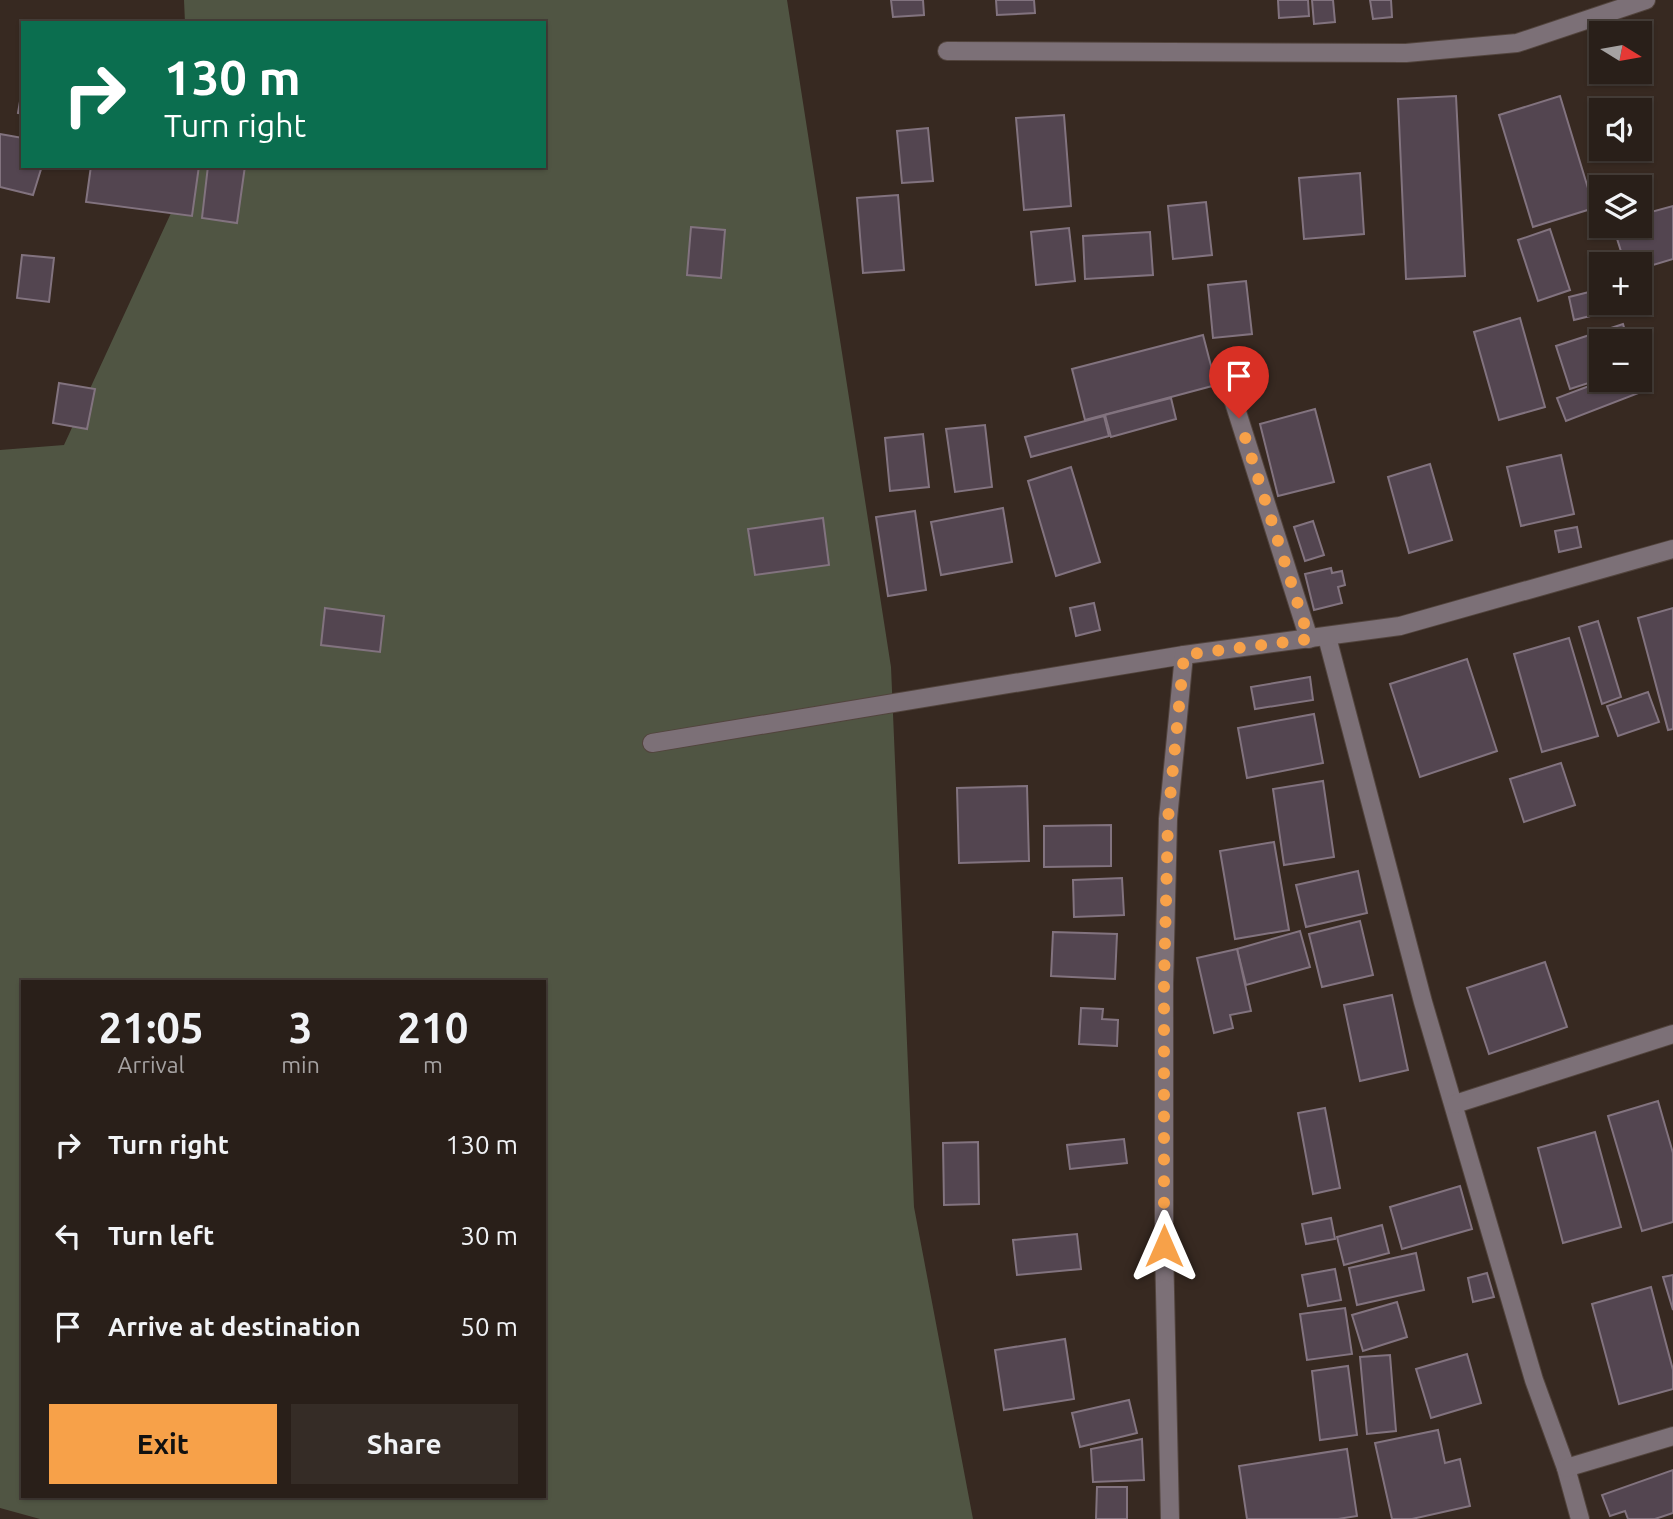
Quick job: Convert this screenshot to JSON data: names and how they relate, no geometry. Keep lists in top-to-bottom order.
{
  "north": "right",
  "page": {
    "map_buttons": ["+", "−"],
    "turn": ["130 m", "Turn right"],
    "eta": [
      "21:05",
      "Arrival",
      "3",
      "min",
      "210",
      "m"
    ],
    "list": [
      {
        "name": "Turn right",
        "value": "130 m"
      },
      {
        "name": "Turn left",
        "value": "30 m"
      },
      {
        "name": "Arrive at destination",
        "value": "50 m"
      }
    ],
    "buttons": ["Exit", "Share"]
  }
}
